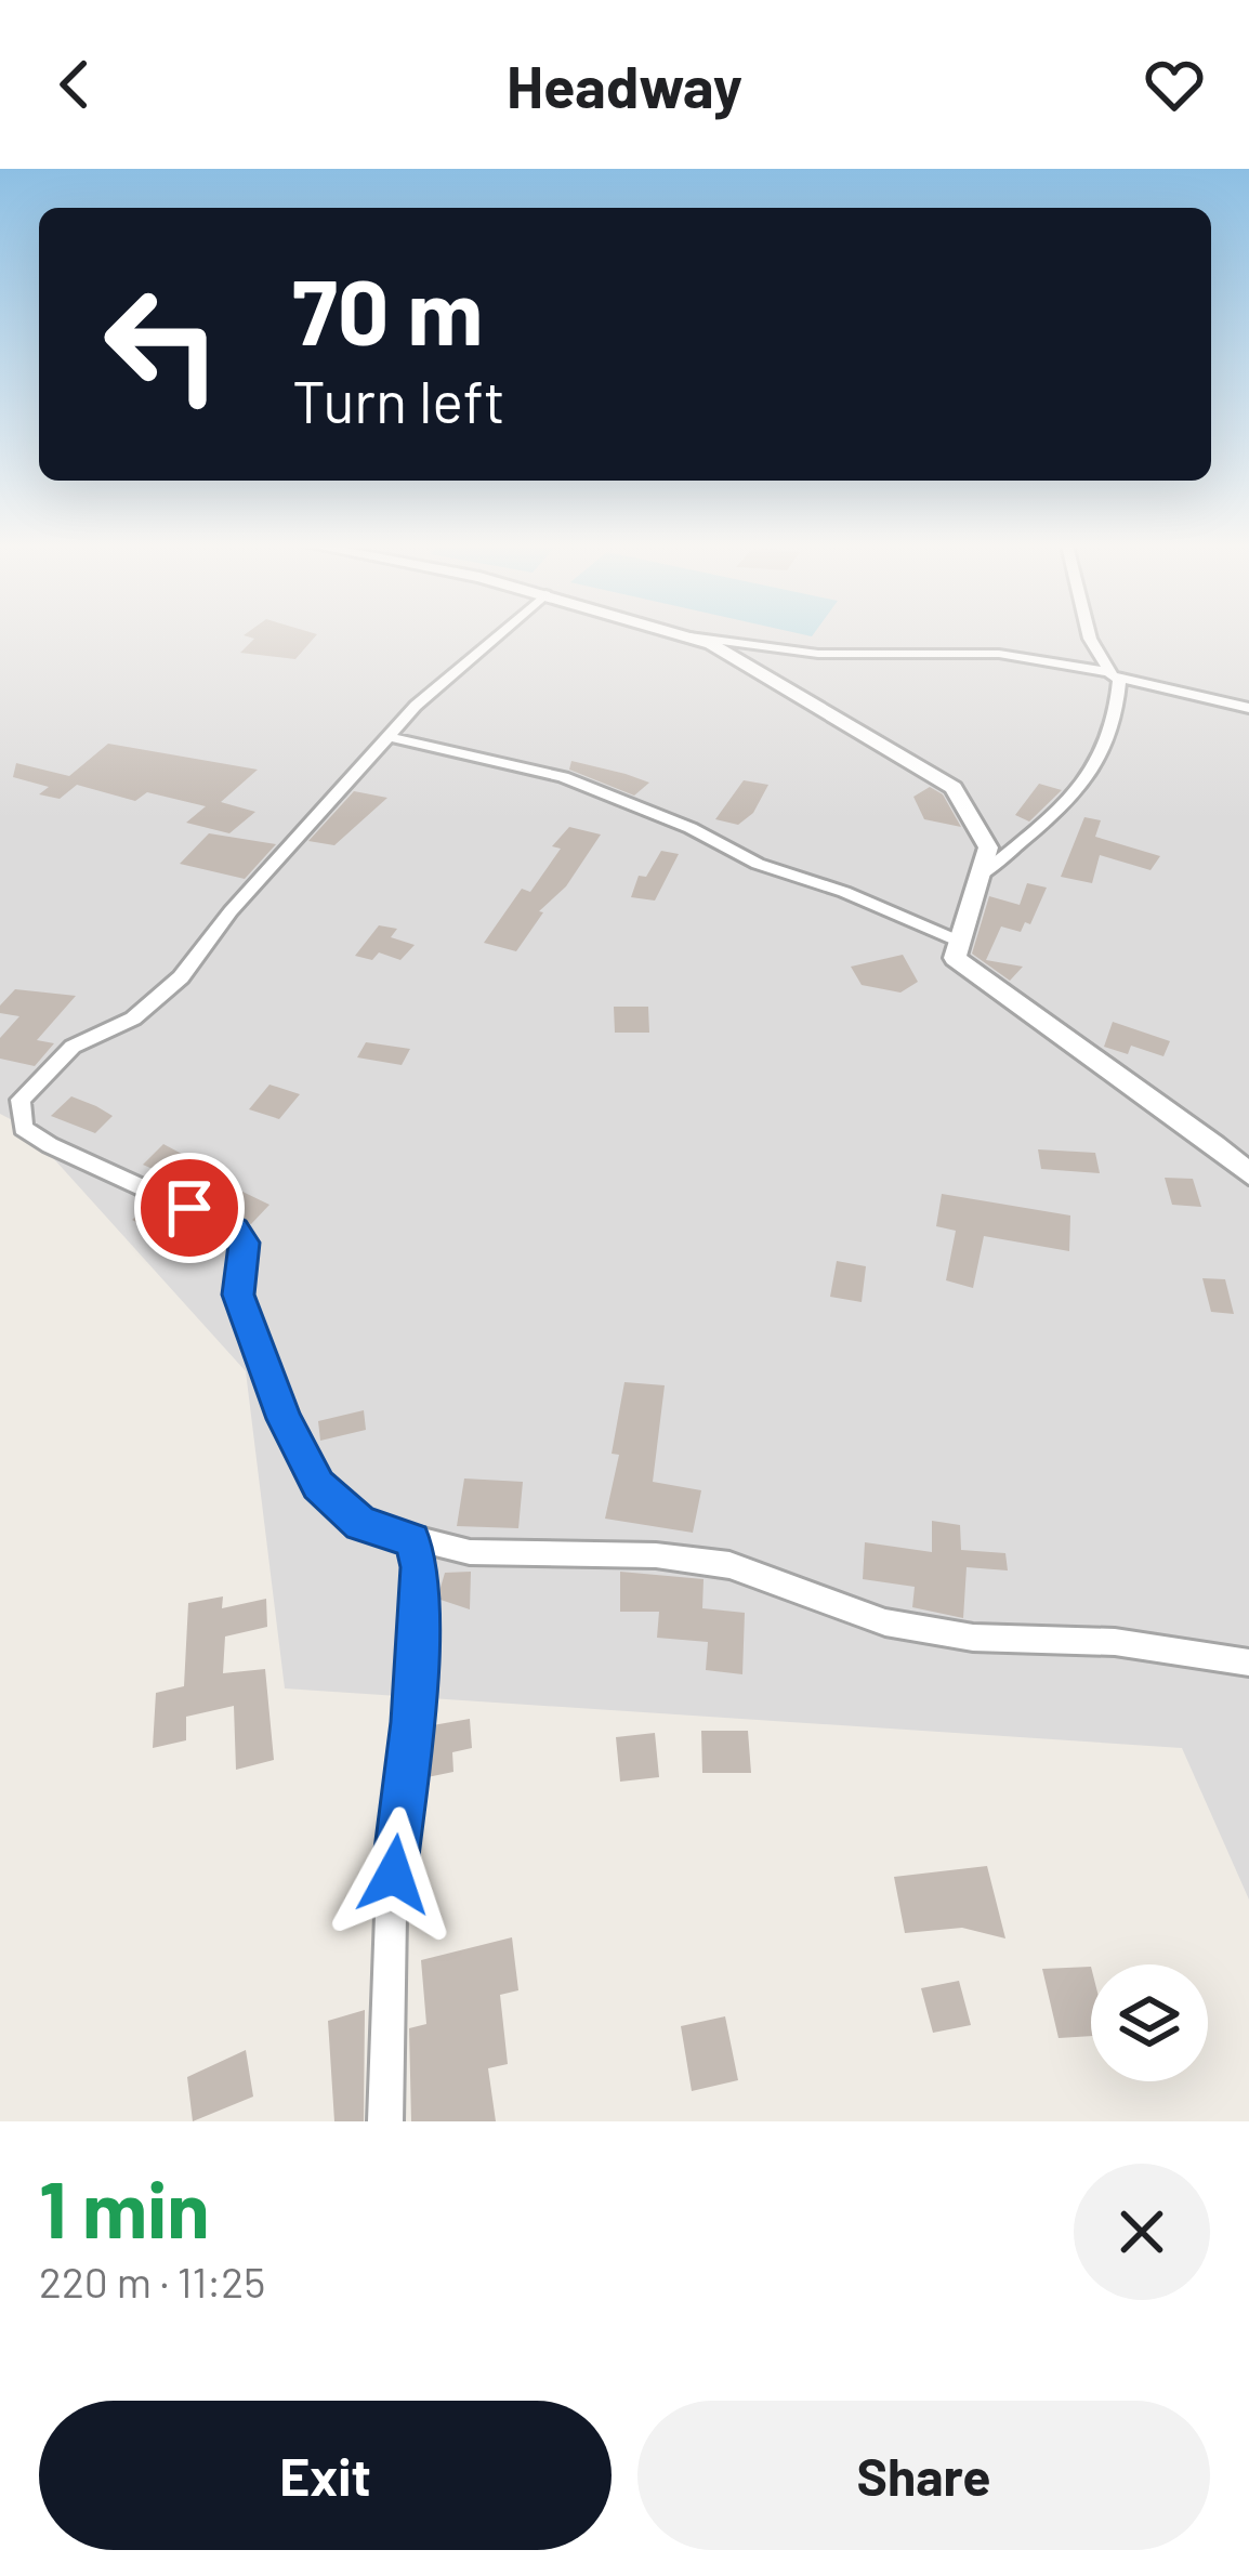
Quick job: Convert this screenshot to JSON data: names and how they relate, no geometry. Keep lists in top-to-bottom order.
{
  "page": {
    "header": "Headway",
    "turn": ["70 m", "Turn left"],
    "heading": ["1 min", "220 m · 11:25"],
    "buttons": ["Exit", "Share"]
  }
}
